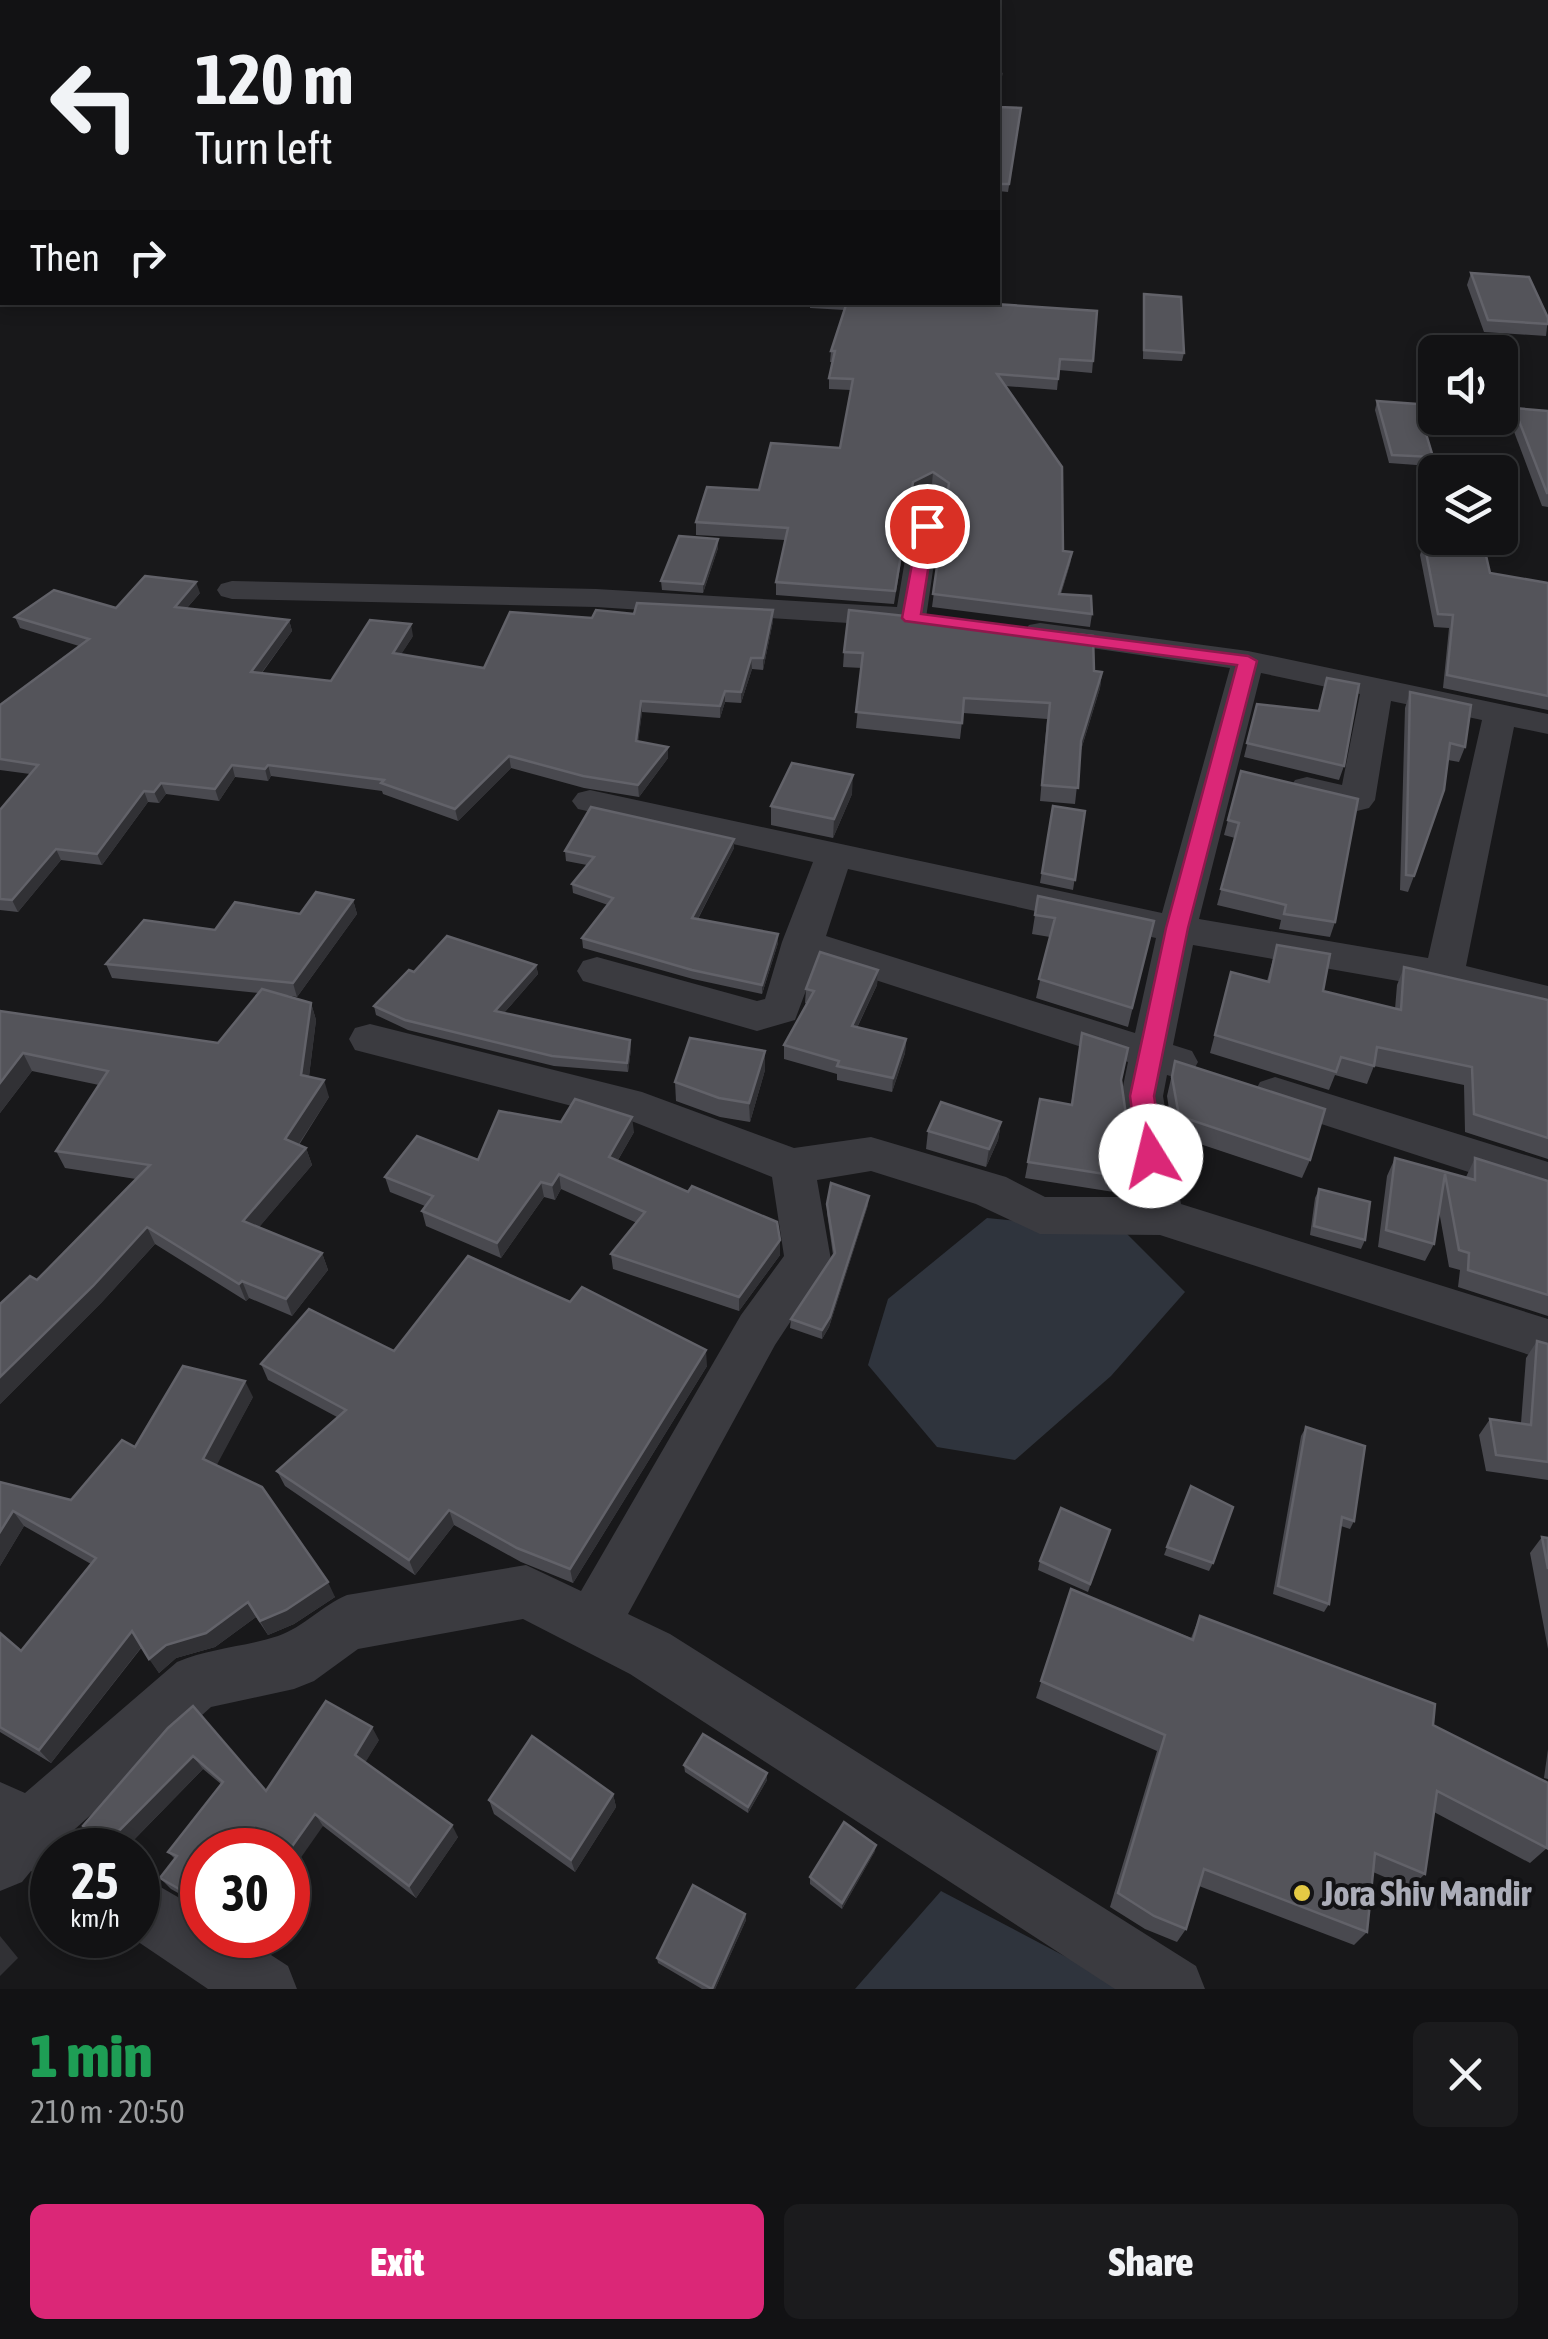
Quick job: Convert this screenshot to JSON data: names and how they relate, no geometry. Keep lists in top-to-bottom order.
{
  "places": ["Jora Shiv Mandir"],
  "page": {
    "turn": ["120 m", "Turn left"],
    "then": "Then",
    "speed": "25 km/h",
    "limit": "30",
    "heading": ["1 min", "210 m · 20:50"],
    "buttons": ["Exit", "Share"]
  }
}
